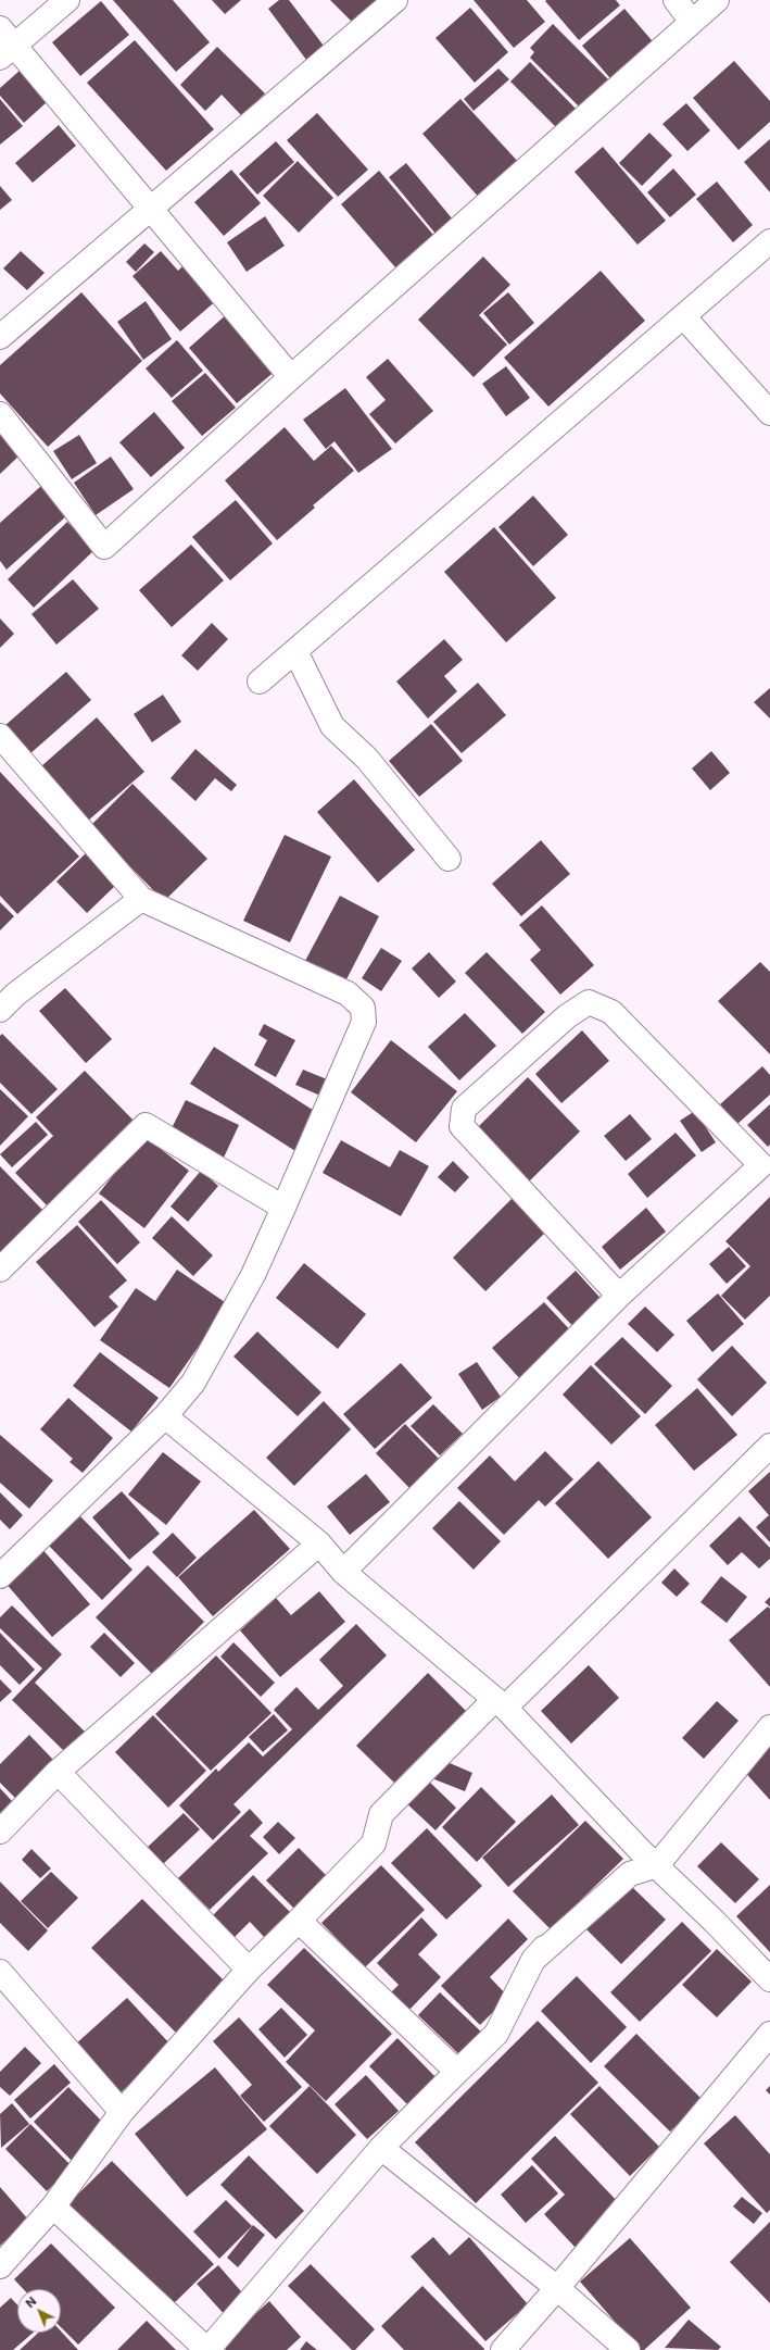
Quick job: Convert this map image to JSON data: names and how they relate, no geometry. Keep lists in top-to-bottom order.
{
  "north": "top left"
}
